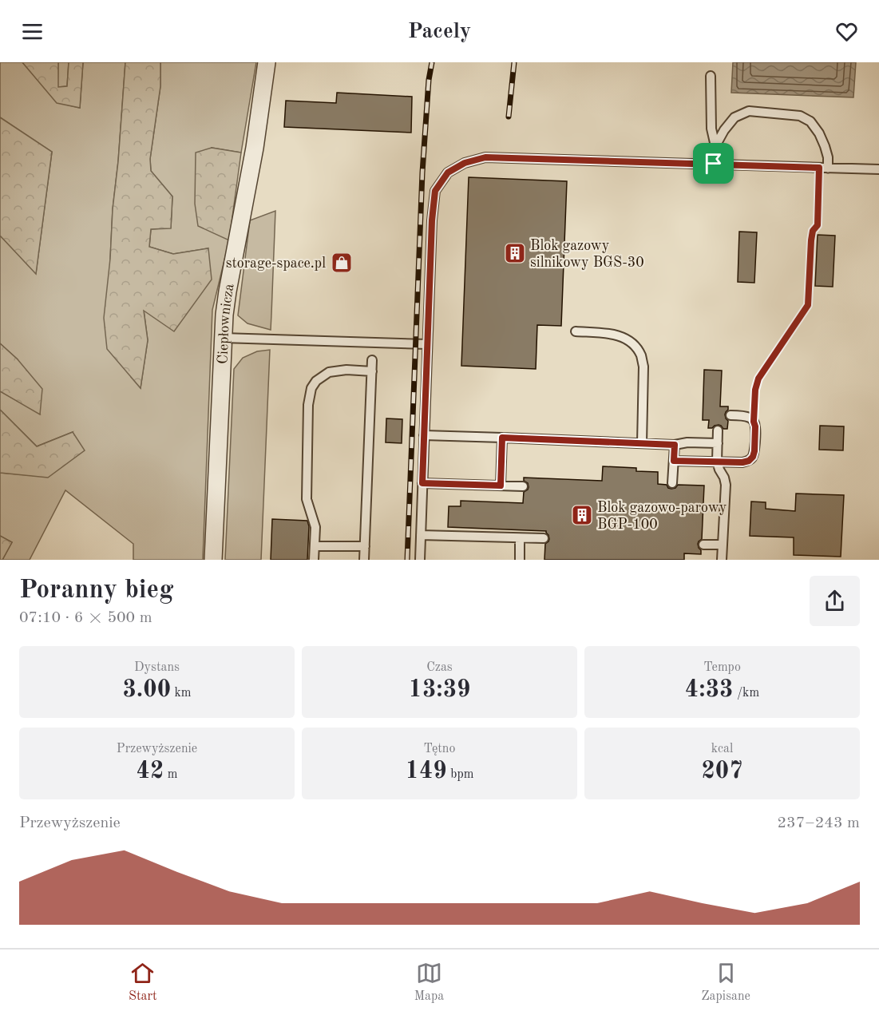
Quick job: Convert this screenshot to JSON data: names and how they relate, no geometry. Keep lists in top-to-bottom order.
{
  "streets": {
    "street": ["Ciepłownicza"]
  },
  "places": {
    "building": ["Blok gazowy silnikowy BGS-30", "Blok gazowo-parowy BGP-100"],
    "shop": ["storage-space.pl"]
  },
  "page": {
    "header": "Pacely",
    "heading": ["Poranny bieg", "07:10 · 6 × 500 m"],
    "stats": [
      ["Dystans", "3.00 km"],
      ["Czas", "13:39"],
      ["Tempo", "4:33 /km"],
      ["Przewyższenie", "42 m"],
      ["Tętno", "149 bpm"],
      ["kcal", "207"]
    ],
    "chart": ["Przewyższenie", "237–243 m"],
    "tabs": ["Start", "Mapa", "Zapisane"]
  }
}
